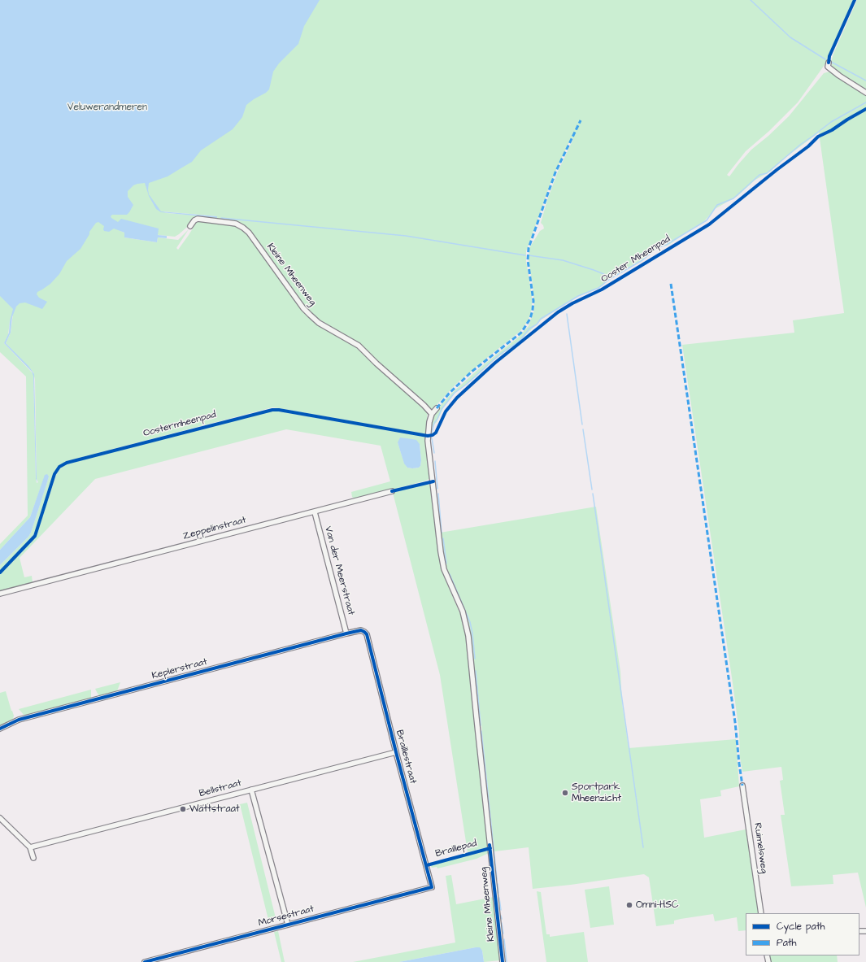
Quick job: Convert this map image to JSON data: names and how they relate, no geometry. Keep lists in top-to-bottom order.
{
  "streets": {
    "street": [
      "Kleine Mheenweg",
      "Zeppelinstraat",
      "Van der Meerstraat",
      "Keplerstraat",
      "Braillestraat",
      "Bellstraat",
      "Ruimelsweg",
      "Morsestraat"
    ],
    "cycle path": ["Ooster Mheenpad", "Braillepad"]
  },
  "crossings": [
    ["Zeppelinstraat", "Van der Meerstraat"],
    ["Van der Meerstraat", "Keplerstraat"],
    ["Keplerstraat", "Braillestraat"],
    ["Braillestraat", "Bellstraat"],
    ["Braillestraat", "Morsestraat"]
  ],
  "parks": ["Veluwerandmeren"],
  "places": ["Sportpark Mheenzicht", "Wattstraat", "Omni-HSC"],
  "legend": ["Cycle path", "Path"]
}
